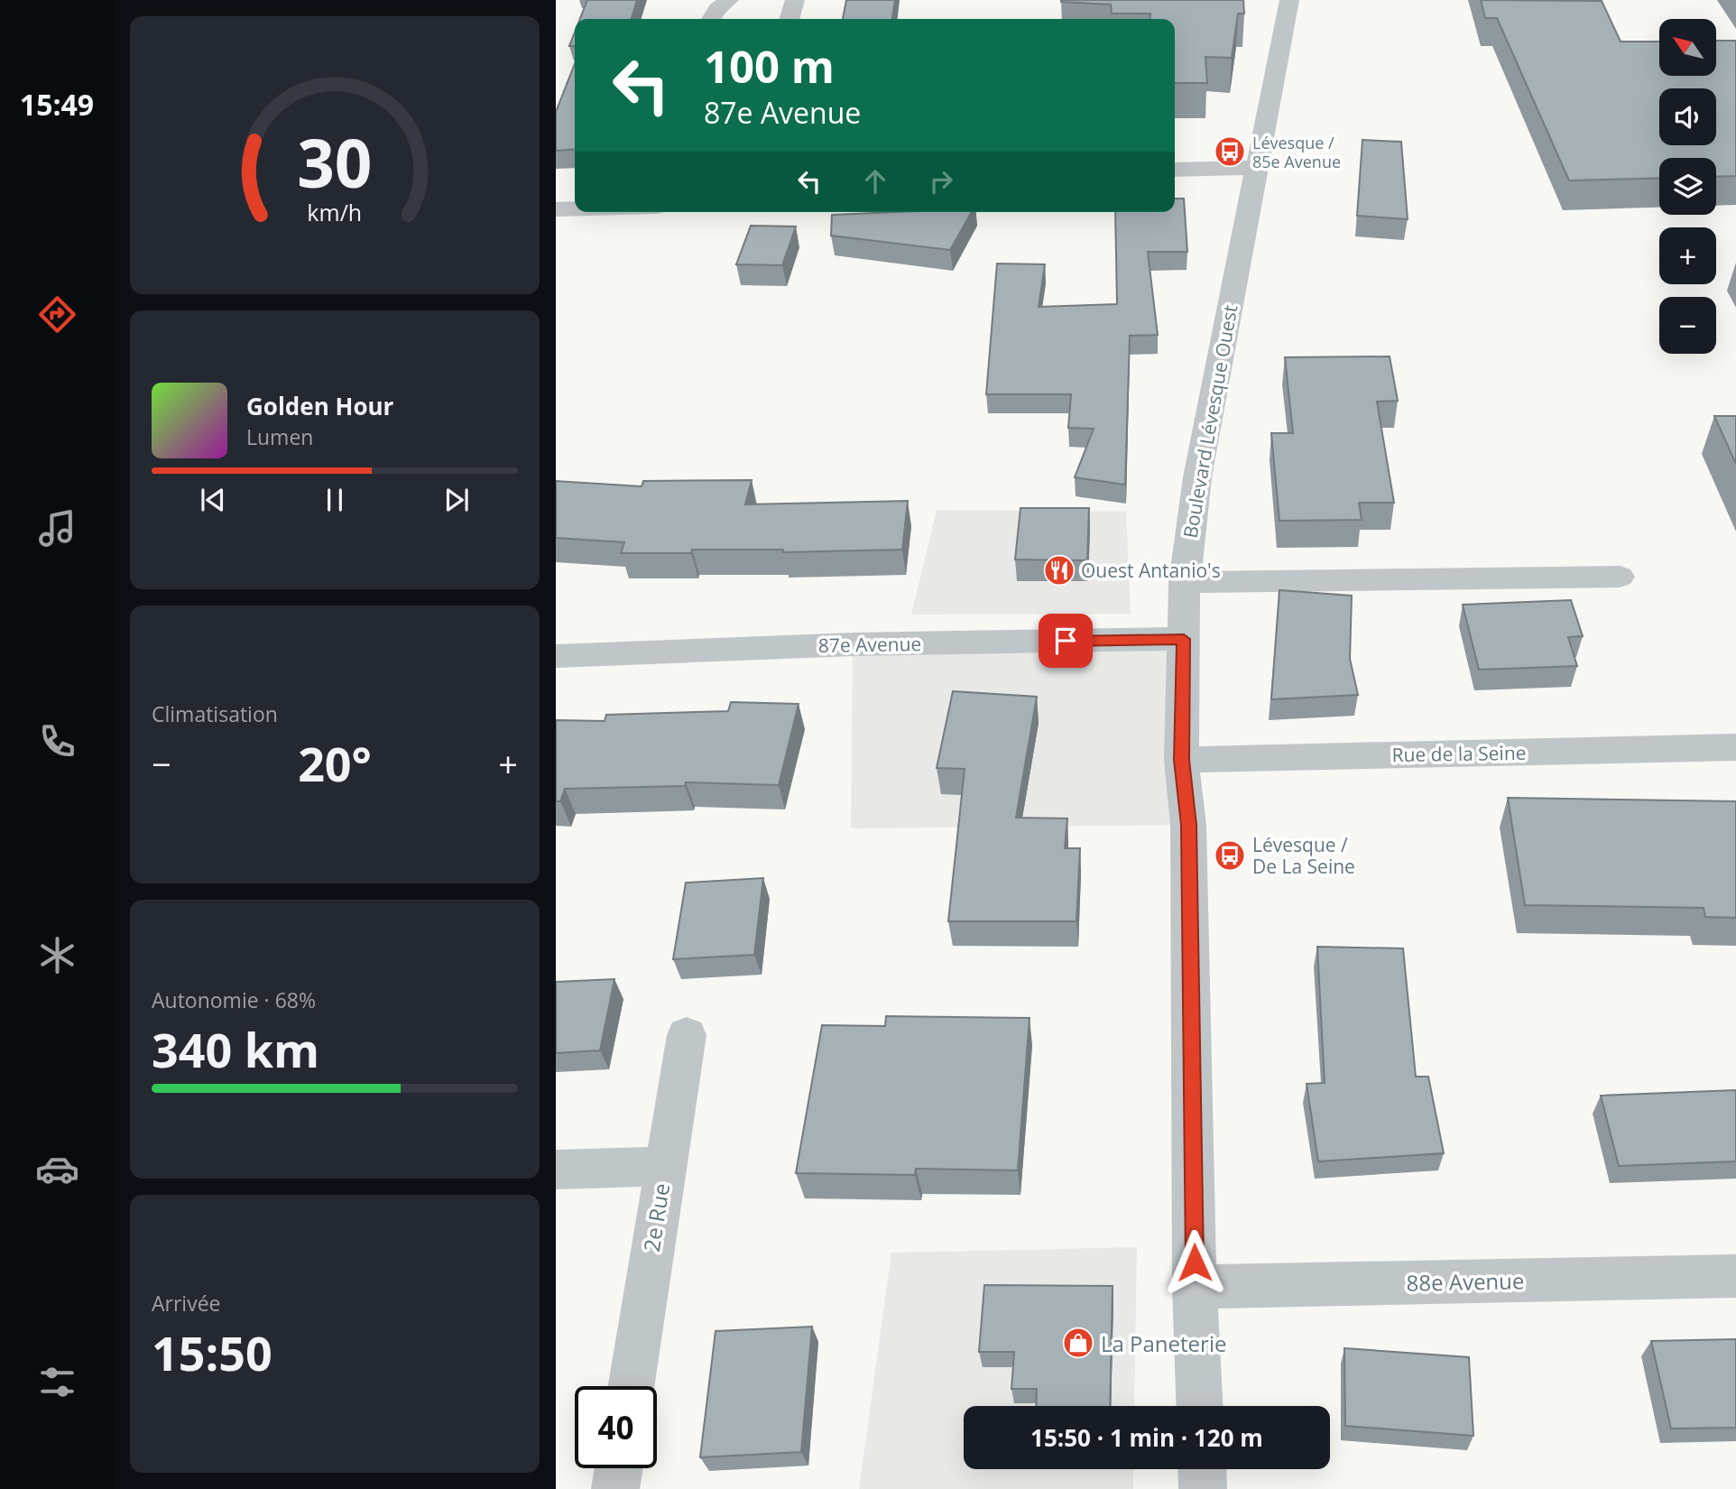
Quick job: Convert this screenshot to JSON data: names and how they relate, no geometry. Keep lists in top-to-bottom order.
{
  "streets": {
    "street": [
      "Boulevard Lévesque Ouest",
      "87e Avenue",
      "Rue de la Seine",
      "2e Rue",
      "88e Avenue"
    ]
  },
  "crossings": [
    ["Boulevard Lévesque Ouest", "87e Avenue"],
    ["Boulevard Lévesque Ouest", "Rue de la Seine"],
    ["Boulevard Lévesque Ouest", "88e Avenue"]
  ],
  "places": {
    "bus stop": ["Lévesque / 85e Avenue", "Lévesque / De La Seine"],
    "restaurant": ["Ouest Antanio's"],
    "shop": ["La Paneterie"]
  },
  "north": "top left",
  "page": {
    "tabs": "15:49",
    "map_buttons": ["+", "−"],
    "turn": ["100 m", "87e Avenue"],
    "song": ["Golden Hour", "Lumen"],
    "tile": [
      "Climatisation",
      ["Autonomie · 68%", "340 km"],
      ["Arrivée", "15:50"]
    ],
    "heat": ["−", "20°", "+"],
    "limit": "40",
    "trip": "15:50 · 1 min · 120 m",
    "gauge": ["30", "km/h"]
  }
}
